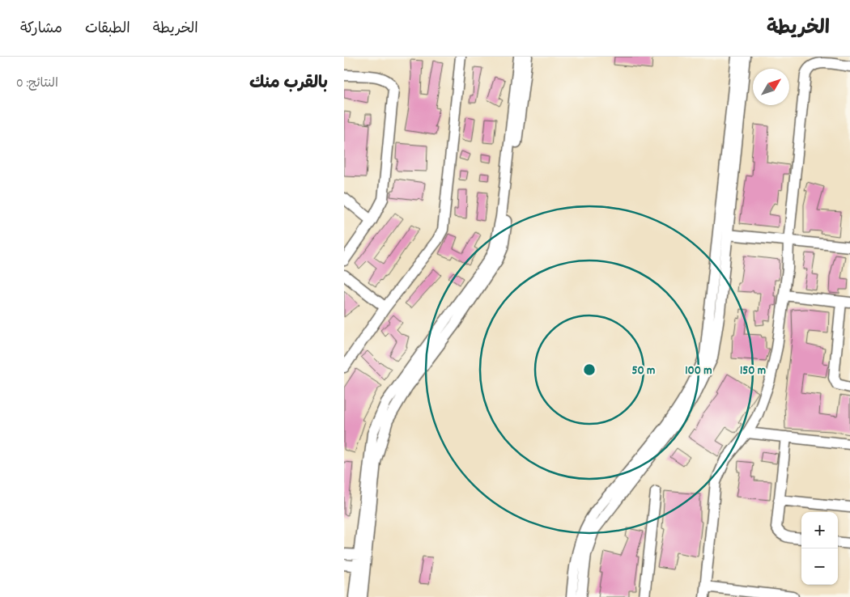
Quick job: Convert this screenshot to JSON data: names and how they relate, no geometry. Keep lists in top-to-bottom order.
{
  "north": "top right",
  "page": {
    "header": "الخريطة",
    "nav": ["الخريطة", "الطبقات", "مشاركة"],
    "heading": ["بالقرب منك", "النتائج: 0"],
    "map_buttons": ["+", "−"]
  },
  "rings": ["50 m", "100 m", "150 m"]
}
